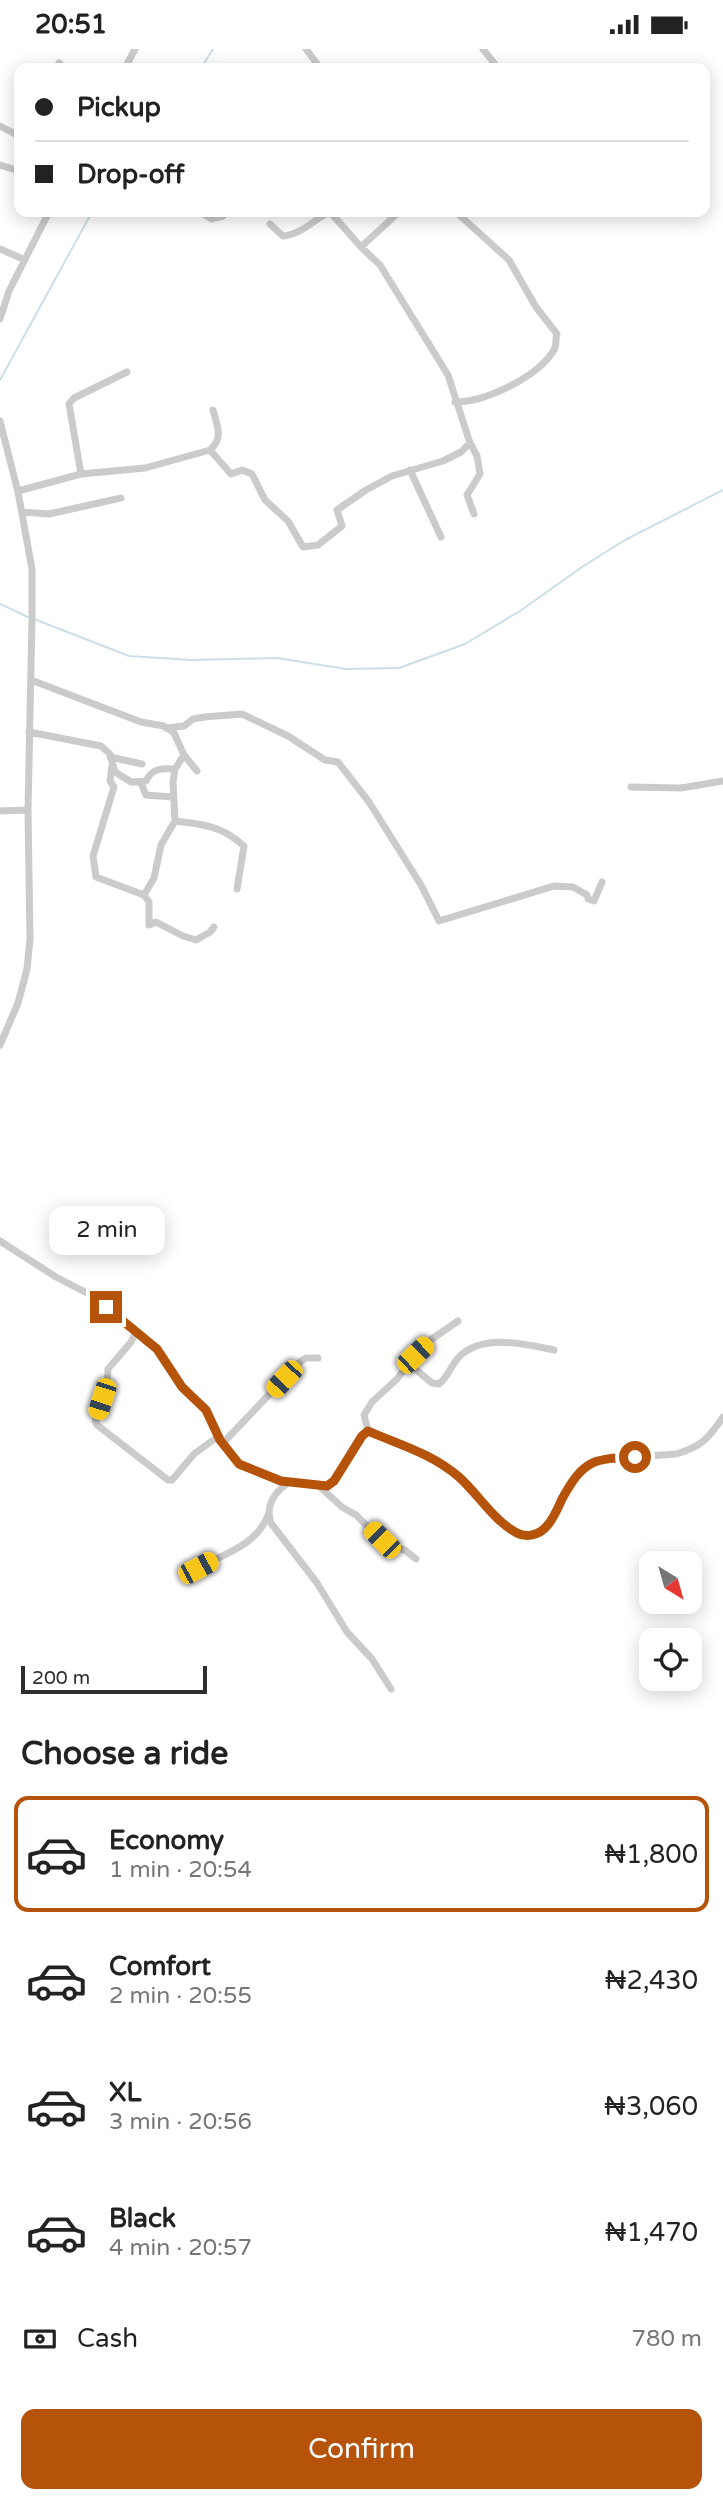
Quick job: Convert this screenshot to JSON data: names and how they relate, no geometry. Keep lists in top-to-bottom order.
{
  "scale_bar": "200 m",
  "north": "bottom right",
  "page": {
    "status": "20:51",
    "banner": ["Pickup", "Drop-off"],
    "bubble": "2 min",
    "scale": "200 m",
    "heading": "Choose a ride",
    "list": [
      {
        "name": "Economy",
        "note": "1 min · 20:54",
        "value": "₦1,800"
      },
      {
        "name": "Comfort",
        "note": "2 min · 20:55",
        "value": "₦2,430"
      },
      {
        "name": "XL",
        "note": "3 min · 20:56",
        "value": "₦3,060"
      },
      {
        "name": "Black",
        "note": "4 min · 20:57",
        "value": "₦1,470"
      }
    ],
    "pay": ["Cash", "780 m"],
    "buttons": "Confirm"
  }
}
